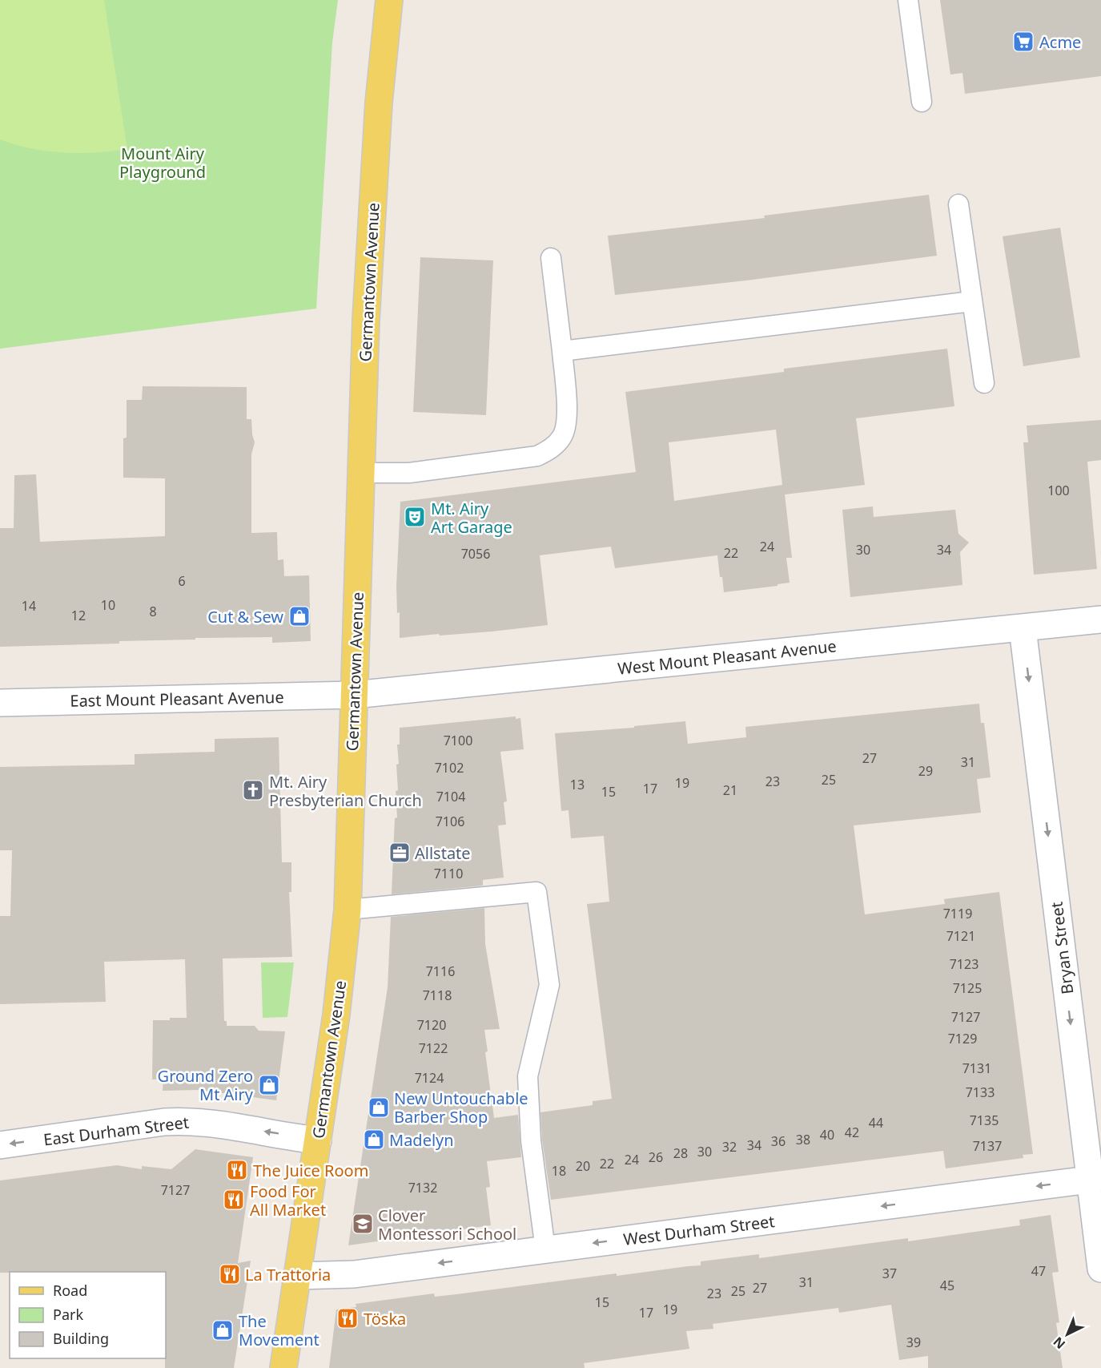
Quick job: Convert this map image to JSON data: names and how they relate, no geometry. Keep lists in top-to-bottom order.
{
  "streets": {
    "main road": ["Germantown Avenue"],
    "street": [
      "West Mount Pleasant Avenue",
      "East Mount Pleasant Avenue",
      "Bryan Street",
      "East Durham Street",
      "West Durham Street"
    ]
  },
  "crossings": [
    ["Germantown Avenue", "West Mount Pleasant Avenue"],
    ["Germantown Avenue", "East Mount Pleasant Avenue"],
    ["Germantown Avenue", "East Durham Street"],
    ["Germantown Avenue", "West Durham Street"],
    ["West Mount Pleasant Avenue", "East Mount Pleasant Avenue"],
    ["West Mount Pleasant Avenue", "Bryan Street"],
    ["Bryan Street", "West Durham Street"]
  ],
  "one_way": ["Bryan Street", "East Durham Street", "West Durham Street"],
  "parks": ["Mount Airy Playground"],
  "places": {
    "supermarket": ["Acme"],
    "theatre": ["Mt. Airy Art Garage"],
    "shop": [
      "Cut & Sew",
      "Ground Zero Mt Airy",
      "New Untouchable Barber Shop",
      "Madelyn",
      "The Movement"
    ],
    "church": ["Mt. Airy Presbyterian Church"],
    "office": ["Allstate"],
    "restaurant": [
      "The Juice Room",
      "Food For All Market",
      "La Trattoria",
      "Töska"
    ],
    "school or university": ["Clover Montessori School"]
  },
  "house_numbers": [
    "100",
    "24",
    "30",
    "34",
    "22",
    "7056",
    "6",
    "10",
    "14",
    "8",
    "12",
    "7100",
    "27",
    "31",
    "7102",
    "29",
    "25",
    "23",
    "19",
    "13",
    "17",
    "21",
    "15",
    "7104",
    "7106",
    "7110",
    "7119",
    "7121",
    "7123",
    "7116",
    "7125",
    "7118",
    "7127",
    "7120",
    "7129",
    "7122",
    "7131",
    "7124",
    "7133",
    "7135",
    "44",
    "42",
    "40",
    "38",
    "36",
    "34",
    "7137",
    "32",
    "30",
    "28",
    "26",
    "24",
    "22",
    "20",
    "18",
    "7132",
    "7127",
    "47",
    "37",
    "31",
    "45",
    "27",
    "25",
    "23",
    "15",
    "19",
    "17",
    "39"
  ],
  "legend": ["Road", "Park", "Building"],
  "north": "bottom left"
}
